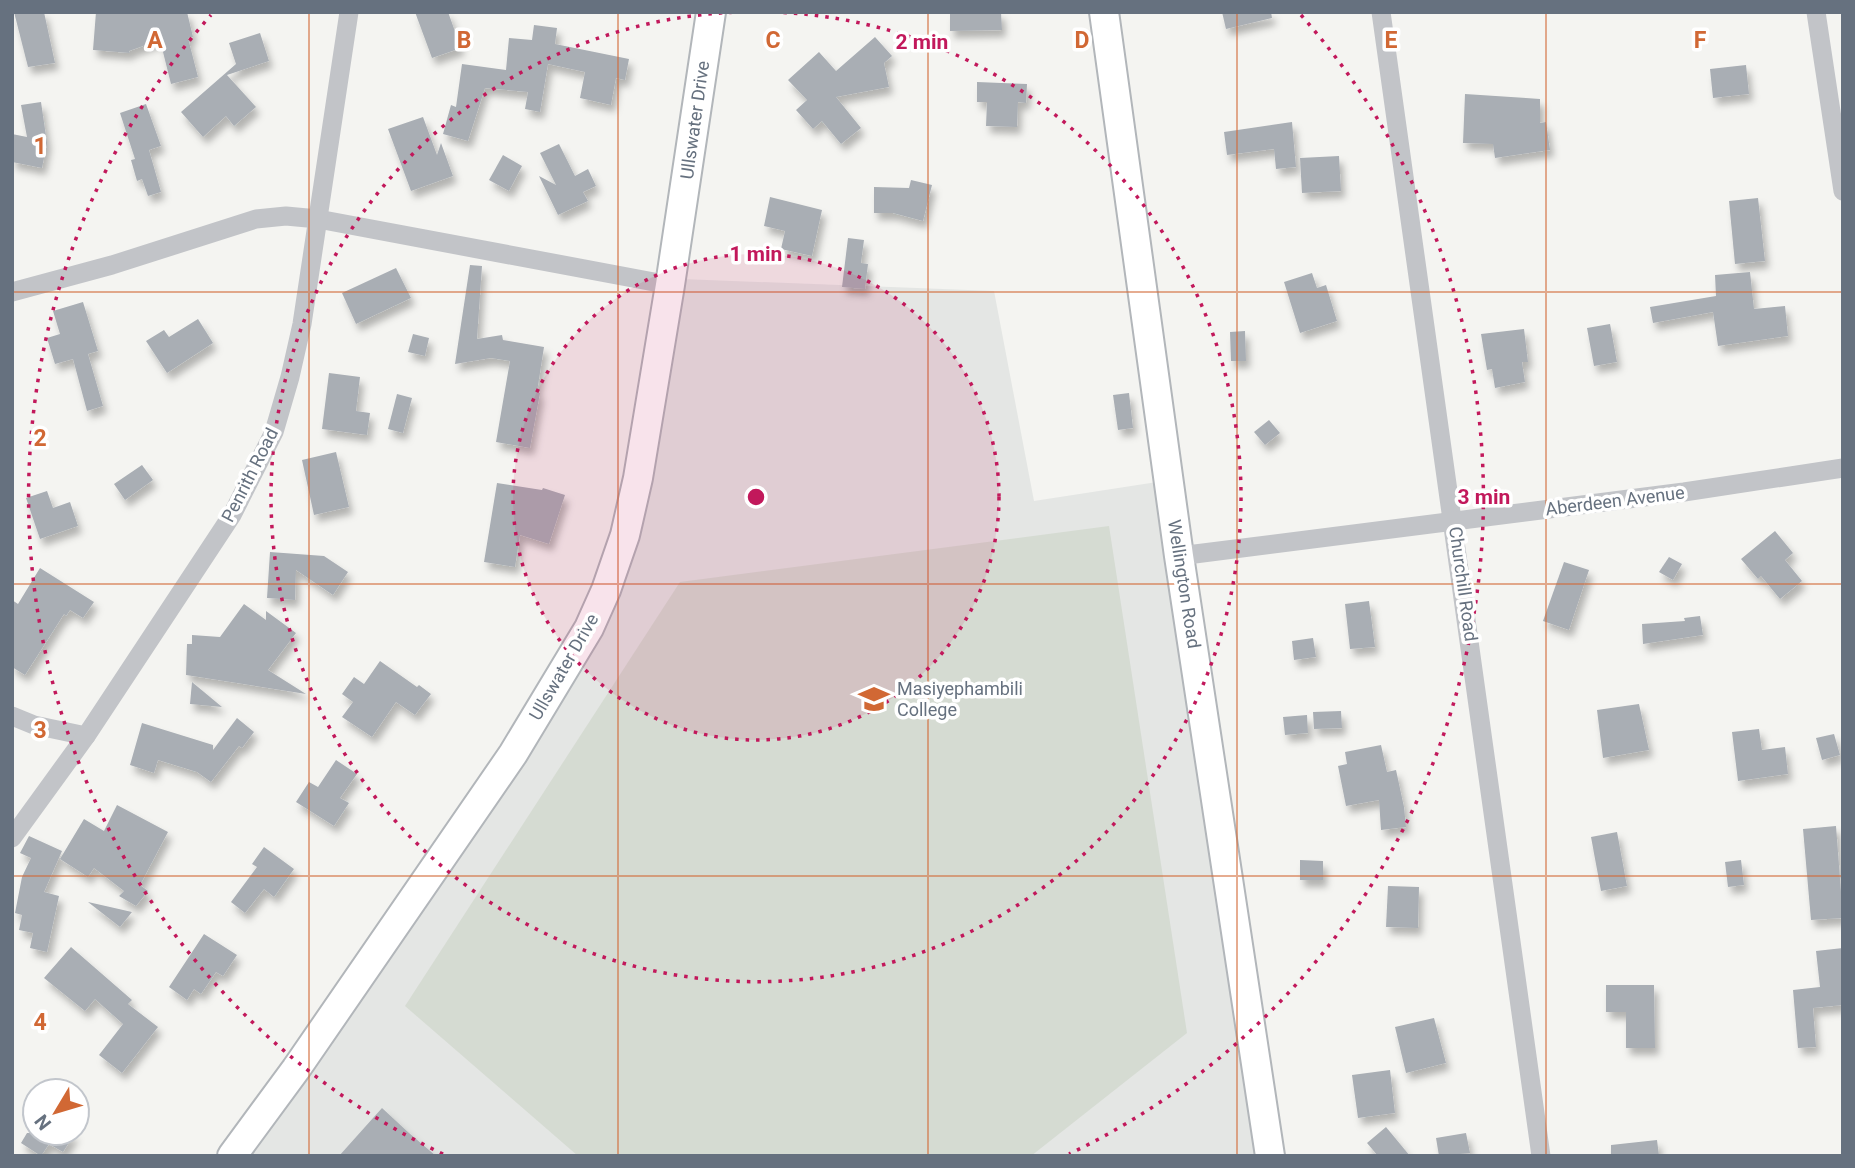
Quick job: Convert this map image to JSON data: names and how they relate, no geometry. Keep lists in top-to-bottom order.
{
  "streets": {
    "street": [
      "Ullswater Drive",
      "Penrith Road",
      "Aberdeen Avenue",
      "Wellington Road",
      "Churchill Road"
    ]
  },
  "crossings": [
    ["Aberdeen Avenue", "Wellington Road"],
    ["Aberdeen Avenue", "Churchill Road"]
  ],
  "places": {
    "school or university": ["Masiyephambili College"]
  },
  "north": "bottom left",
  "grid": {
    "columns": [
      "A",
      "B",
      "C",
      "D",
      "E",
      "F"
    ],
    "rows": [
      "1",
      "2",
      "3",
      "4"
    ]
  },
  "rings": ["2 min", "1 min", "3 min"]
}
